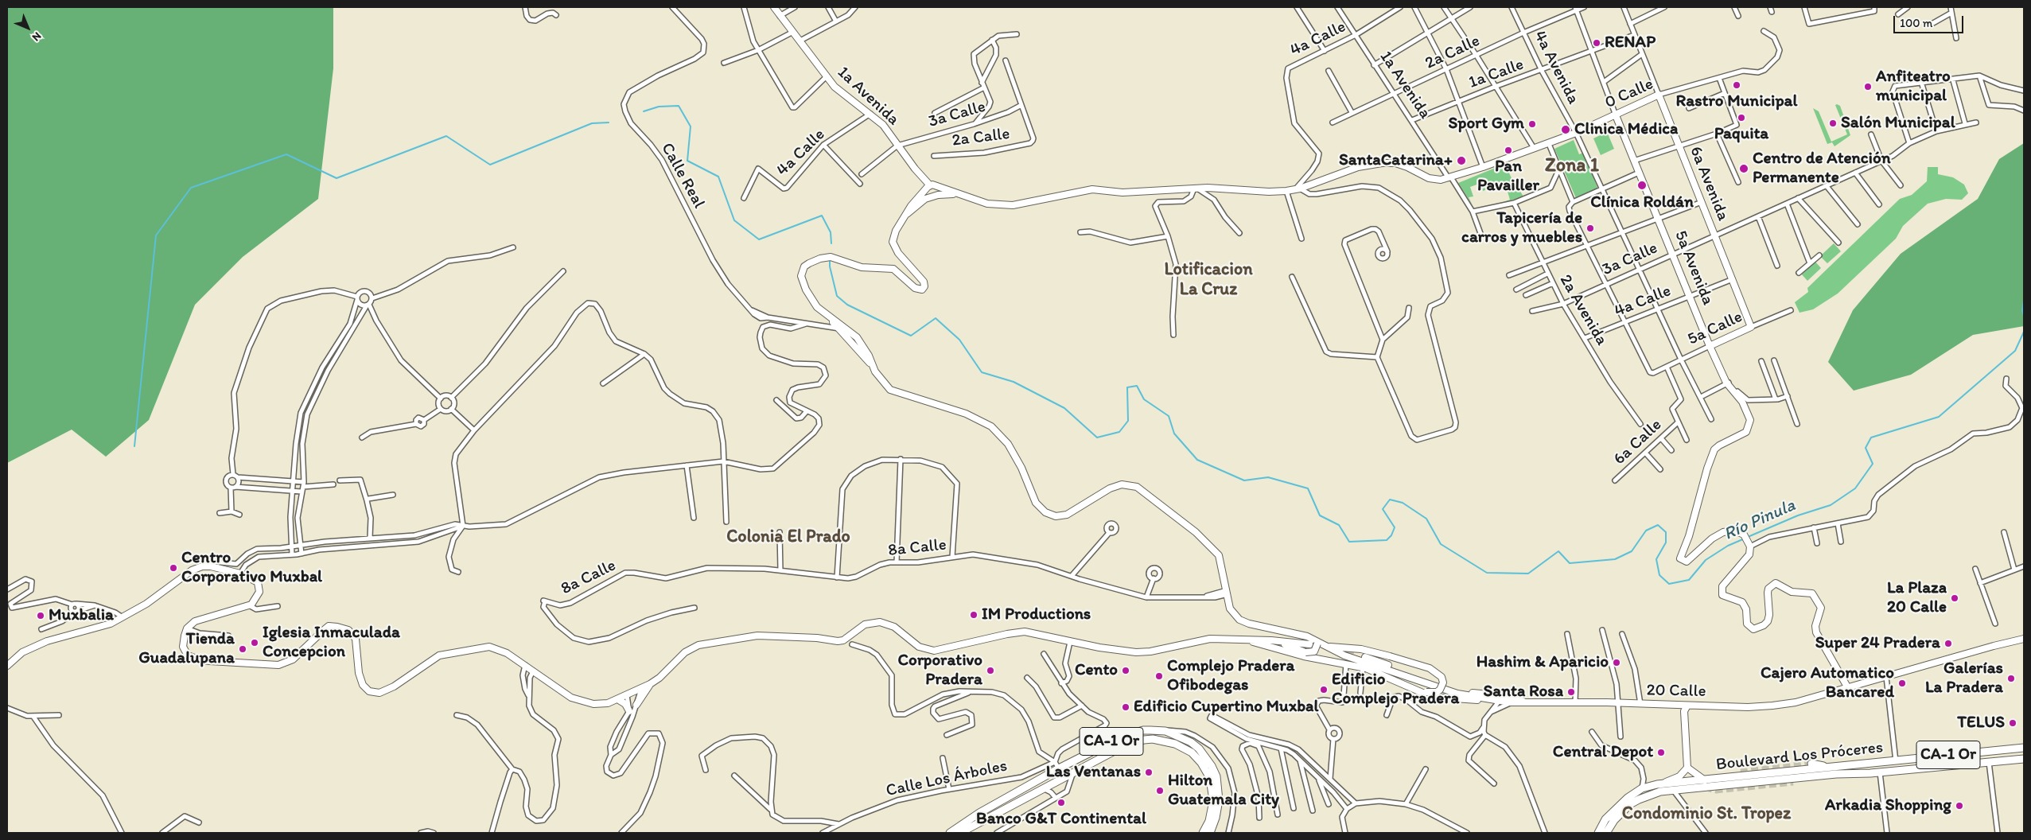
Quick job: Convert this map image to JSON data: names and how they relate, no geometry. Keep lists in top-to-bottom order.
{
  "streets": {
    "highway": ["CA-1 Or", "Boulevard Los Próceres"],
    "main road": [
      "1a Avenida",
      "0 Calle",
      "6a Avenida",
      "5a Avenida",
      "5a Calle",
      "20 Calle"
    ],
    "street": [
      "4a Calle",
      "2a Calle",
      "4a Avenida",
      "1a Calle",
      "3a Calle",
      "Calle Real",
      "2a Avenida",
      "6a Calle",
      "8a Calle",
      "Calle Los Árboles"
    ]
  },
  "crossings": [
    ["4a Calle", "4a Avenida"],
    ["4a Calle", "1a Avenida"],
    ["4a Calle", "0 Calle"],
    ["4a Calle", "6a Avenida"],
    ["4a Calle", "5a Avenida"],
    ["4a Calle", "2a Avenida"],
    ["4a Calle", "5a Calle"],
    ["2a Calle", "4a Avenida"],
    ["2a Calle", "1a Avenida"],
    ["2a Calle", "3a Calle"],
    ["2a Calle", "5a Avenida"],
    ["4a Avenida", "1a Calle"],
    ["4a Avenida", "0 Calle"],
    ["4a Avenida", "3a Calle"],
    ["4a Avenida", "5a Calle"],
    ["1a Calle", "1a Avenida"],
    ["1a Calle", "6a Avenida"],
    ["1a Calle", "5a Avenida"],
    ["1a Avenida", "0 Calle"],
    ["1a Avenida", "3a Calle"],
    ["0 Calle", "6a Avenida"],
    ["0 Calle", "5a Avenida"],
    ["3a Calle", "6a Avenida"],
    ["3a Calle", "5a Avenida"],
    ["3a Calle", "2a Avenida"],
    ["6a Avenida", "5a Calle"],
    ["5a Avenida", "5a Calle"],
    ["5a Calle", "6a Calle"],
    ["8a Calle", "20 Calle"],
    ["CA-1 Or", "Calle Los Árboles"]
  ],
  "districts": [
    "Zona 1",
    "Lotificacion La Cruz",
    "Colonia El Prado",
    "Condominio St. Tropez"
  ],
  "water": ["Río Pinula"],
  "places": [
    "RENAP",
    "Rastro Municipal",
    "Anfiteatro municipal",
    "Paquita",
    "Salón Municipal",
    "Sport Gym",
    "Clinica Médica",
    "Pan Pavailler",
    "SantaCatarina+",
    "Centro de Atención Permanente",
    "Clínica Roldán",
    "Tapicería de carros y muebles",
    "Centro Corporativo Muxbal",
    "La Plaza 20 Calle",
    "IM Productions",
    "Muxbalia",
    "Iglesia Inmaculada Concepcion",
    "Super 24 Pradera",
    "Tienda Guadalupana",
    "Hashim & Aparicio",
    "Corporativo Pradera",
    "Cento",
    "Complejo Pradera Ofibodegas",
    "Galerías La Pradera",
    "Cajero Automatico Bancared",
    "Edificio Complejo Pradera",
    "Santa Rosa",
    "Edificio Cupertino Muxbal",
    "TELUS",
    "Central Depot",
    "Las Ventanas",
    "Hilton Guatemala City",
    "Banco G&T Continental",
    "Arkadia Shopping"
  ],
  "scale_bar": "100 m",
  "north": "bottom right"
}
